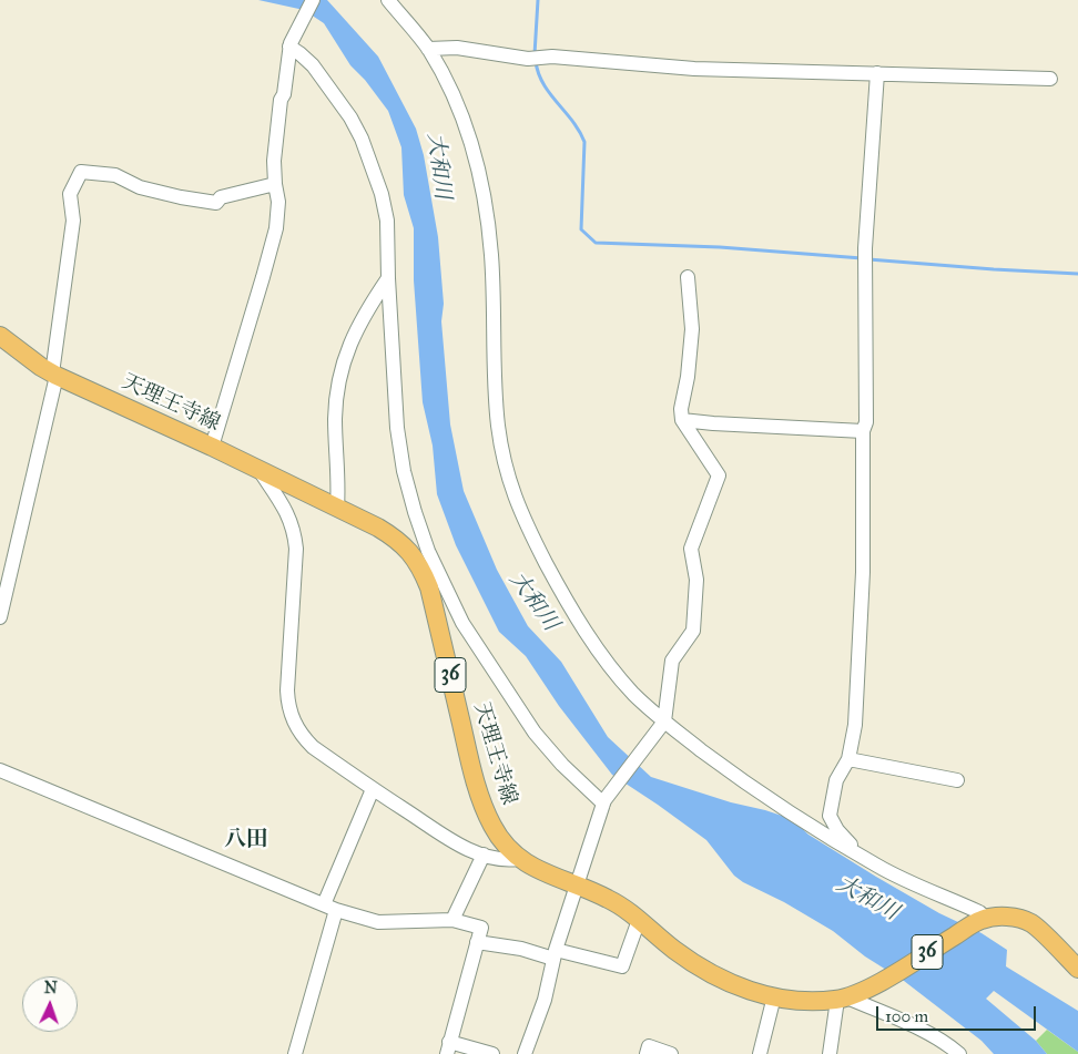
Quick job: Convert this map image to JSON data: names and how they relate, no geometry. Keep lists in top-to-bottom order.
{
  "streets": {
    "main road": ["天理王寺線", "36"]
  },
  "districts": ["八田"],
  "water": ["大和川"],
  "scale_bar": "100 m",
  "north": "top"
}
